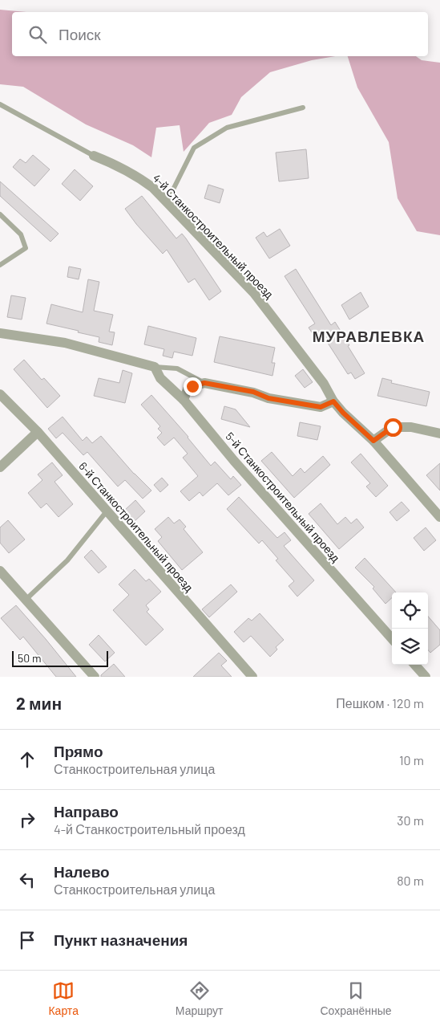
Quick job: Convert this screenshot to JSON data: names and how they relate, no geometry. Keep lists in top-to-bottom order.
{
  "streets": {
    "street": ["4-й Станкостроительный проезд", "5-й Станкостроительный проезд", "6-й Станкостроительный проезд"]
  },
  "districts": ["МУРАВЛЕВКА"],
  "scale_bar": "50 m",
  "page": {
    "search": "Поиск",
    "scale": "50 m",
    "heading": ["2 мин", "Пешком · 120 m"],
    "list": [
      ["Прямо", "Станкостроительная улица", "10 m"],
      ["Направо", "4-й Станкостроительный проезд", "30 m"],
      ["Налево", "Станкостроительная улица", "80 m"],
      "Пункт назначения"
    ],
    "nav": ["Карта", "Маршрут", "Сохранённые"]
  }
}
